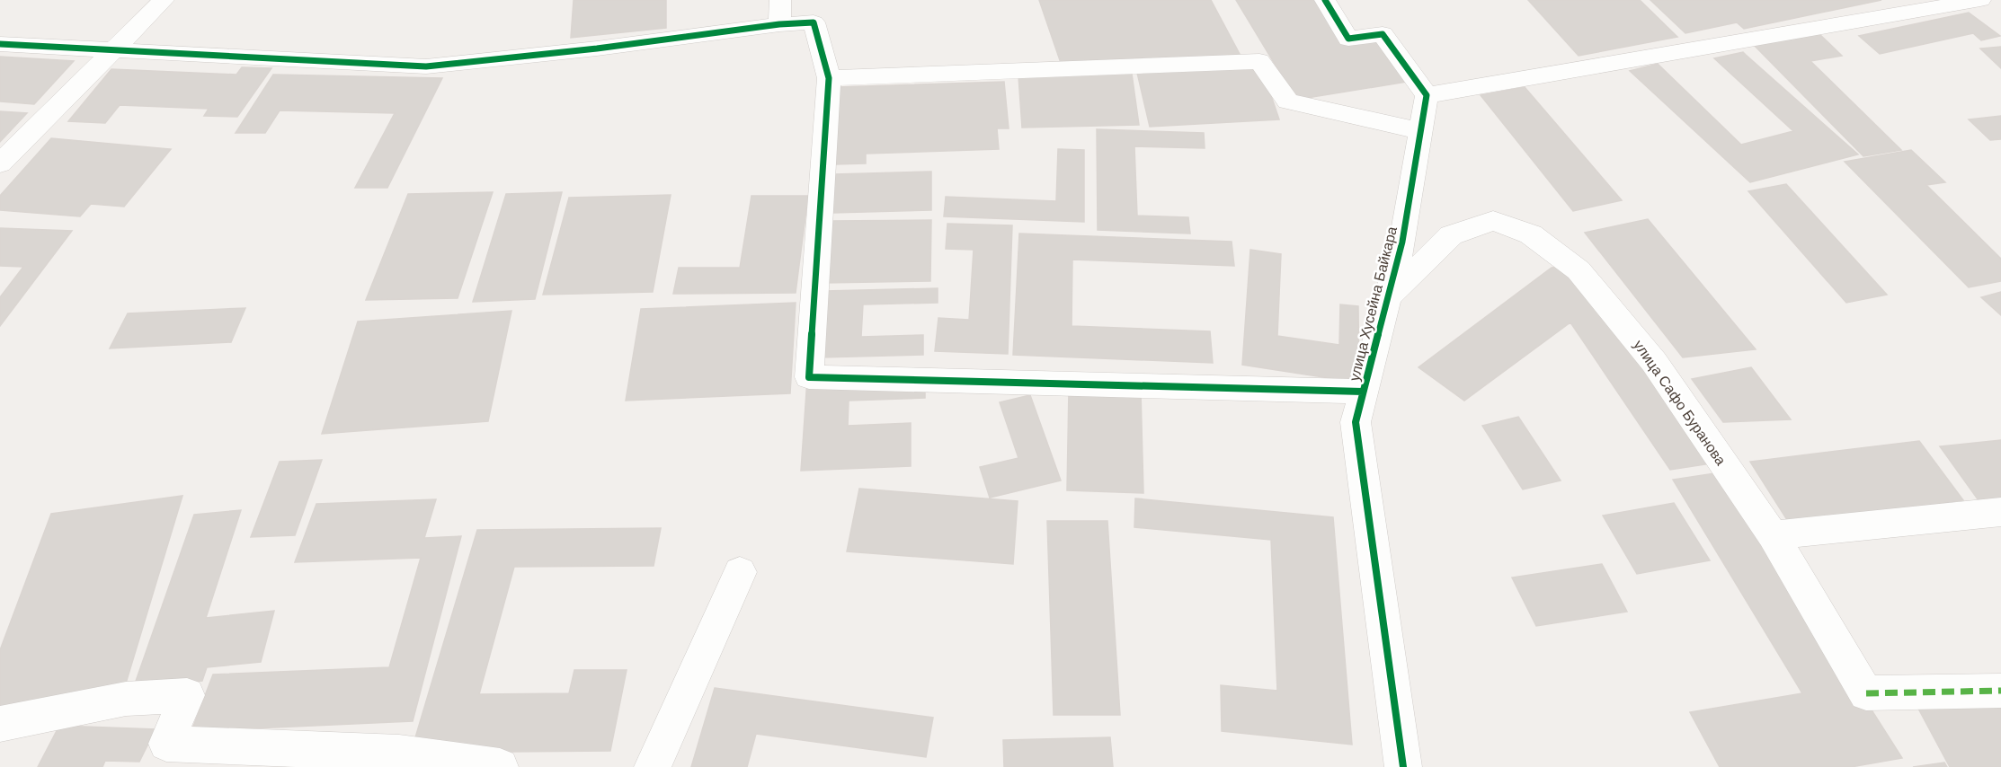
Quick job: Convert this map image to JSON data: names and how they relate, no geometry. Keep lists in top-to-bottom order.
{
  "streets": {
    "street": ["улица Хусейна Байкара", "улица Сафо Буранова"]
  },
  "crossings": [
    ["улица Хусейна Байкара", "улица Сафо Буранова"]
  ]
}
